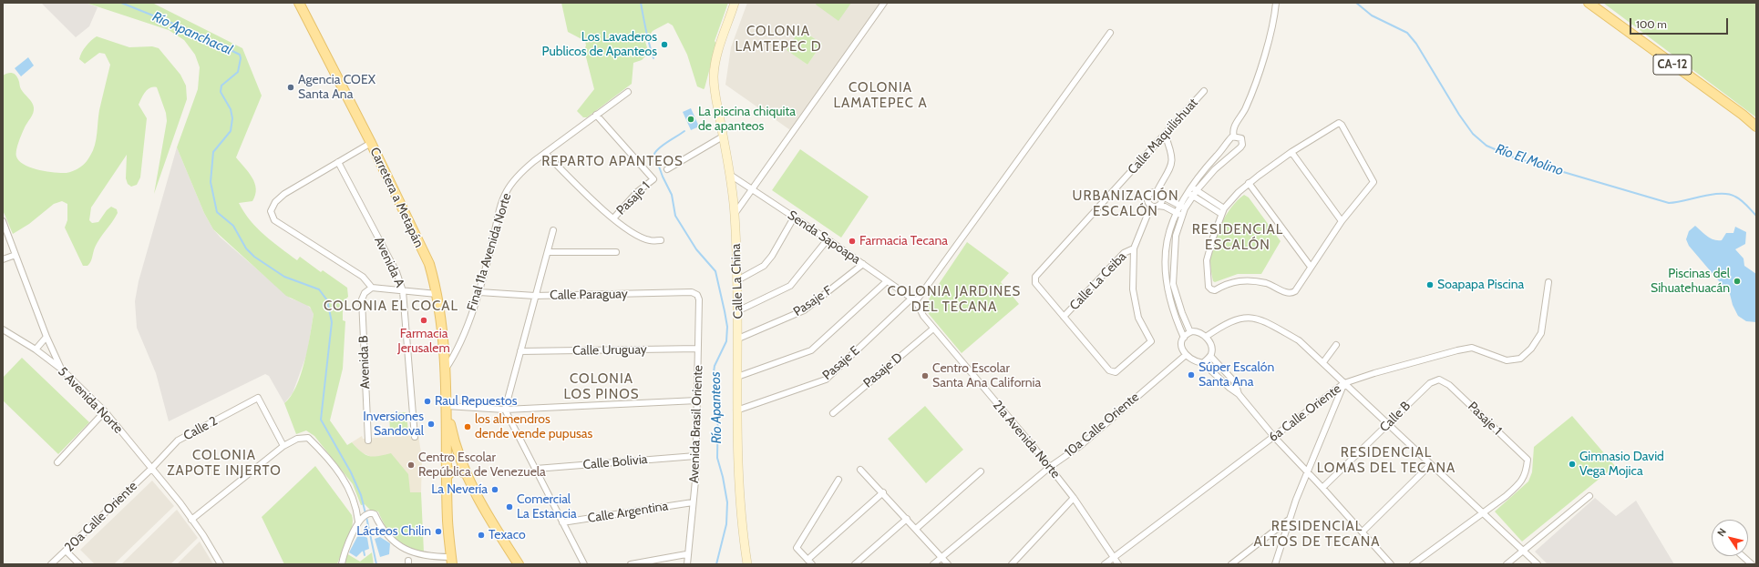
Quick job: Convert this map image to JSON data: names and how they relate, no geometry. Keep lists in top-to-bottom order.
{
  "streets": {
    "main road": ["CA-12", "Carretera a Metapán", "Calle La China"],
    "street": [
      "Calle Maquilishuat",
      "Pasaje 1",
      "Senda Sapoapa",
      "Final 11a Avenida Norte",
      "Avenida A",
      "Calle La Ceiba",
      "Calle Paraguay",
      "Pasaje F",
      "Calle Uruguay",
      "Avenida B",
      "Pasaje E",
      "Pasaje D",
      "5 Avenida Norte",
      "6a Calle Oriente",
      "Calle B",
      "Avenida Brasil Oriente",
      "10a Calle Oriente",
      "Calle 2",
      "21a Avenida Norte",
      "Calle Bolivia",
      "Calle Argentina",
      "20a Calle Oriente"
    ]
  },
  "crossings": [
    ["Calle Maquilishuat", "Calle La Ceiba"],
    ["Carretera a Metapán", "Final 11a Avenida Norte"],
    ["Pasaje 1", "Final 11a Avenida Norte"],
    ["Pasaje 1", "Calle B"],
    ["Senda Sapoapa", "Calle La China"],
    ["Senda Sapoapa", "Pasaje F"],
    ["Senda Sapoapa", "Pasaje E"],
    ["Senda Sapoapa", "21a Avenida Norte"],
    ["Final 11a Avenida Norte", "Calle Paraguay"],
    ["Calle La China", "Pasaje F"],
    ["Calle La China", "Pasaje E"],
    ["Calle Paraguay", "Avenida Brasil Oriente"],
    ["Calle Uruguay", "Avenida Brasil Oriente"],
    ["Pasaje E", "21a Avenida Norte"],
    ["Pasaje D", "21a Avenida Norte"],
    ["5 Avenida Norte", "Calle 2"],
    ["5 Avenida Norte", "20a Calle Oriente"],
    ["6a Calle Oriente", "21a Avenida Norte"],
    ["Avenida Brasil Oriente", "Calle Bolivia"],
    ["Avenida Brasil Oriente", "Calle Argentina"],
    ["10a Calle Oriente", "21a Avenida Norte"],
    ["Calle 2", "20a Calle Oriente"]
  ],
  "districts": [
    "COLONIA LAMTEPEC D",
    "COLONIA LAMATEPEC A",
    "REPARTO APANTEOS",
    "URBANIZACIÓN ESCALÓN",
    "RESIDENCIAL ESCALÓN",
    "COLONIA JARDINES DEL TECANA",
    "COLONIA EL COCAL",
    "COLONIA LOS PINOS",
    "RESIDENCIAL LOMAS DEL TECANA",
    "COLONIA ZAPOTE INJERTO",
    "RESIDENCIAL ALTOS DE TECANA"
  ],
  "water": ["Río Apanchacal", "Río El Molino", "Río Apanteos"],
  "places": [
    "Los Lavaderos Publicos de Apanteos",
    "Agencia COEX Santa Ana",
    "La piscina chiquita de apanteos",
    "Farmacia Tecana",
    "Piscinas del Sihuatehuacán",
    "Soapapa Piscina",
    "Farmacia Jerusalem",
    "Súper Escalón Santa Ana",
    "Centro Escolar Santa Ana California",
    "Raul Repuestos",
    "Inversiones Sandoval",
    "los almendros dende vende pupusas",
    "Gimnasio David Vega Mojica",
    "Centro Escolar República de Venezuela",
    "La Nevería",
    "Comercial La Estancia",
    "Lácteos Chilin",
    "Texaco"
  ],
  "scale_bar": "100 m",
  "north": "top left"
}
